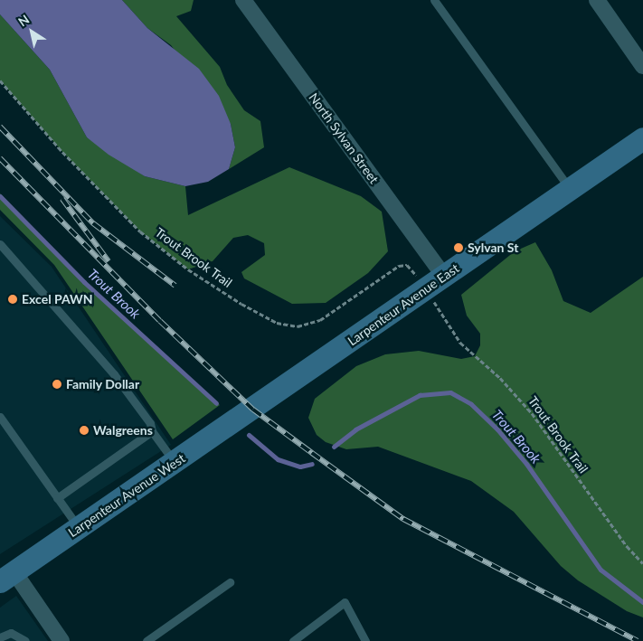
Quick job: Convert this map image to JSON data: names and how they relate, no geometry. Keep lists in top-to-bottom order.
{
  "streets": {
    "main road": ["Larpenteur Avenue East", "Larpenteur Avenue West"],
    "street": ["North Sylvan Street"],
    "path": ["Trout Brook Trail"]
  },
  "crossings": [
    ["North Sylvan Street", "Larpenteur Avenue East"],
    ["Larpenteur Avenue East", "Larpenteur Avenue West"]
  ],
  "water": ["Trout Brook"],
  "places": [
    "Sylvan St",
    "Excel PAWN",
    "Family Dollar",
    "Walgreens"
  ],
  "north": "top left"
}
